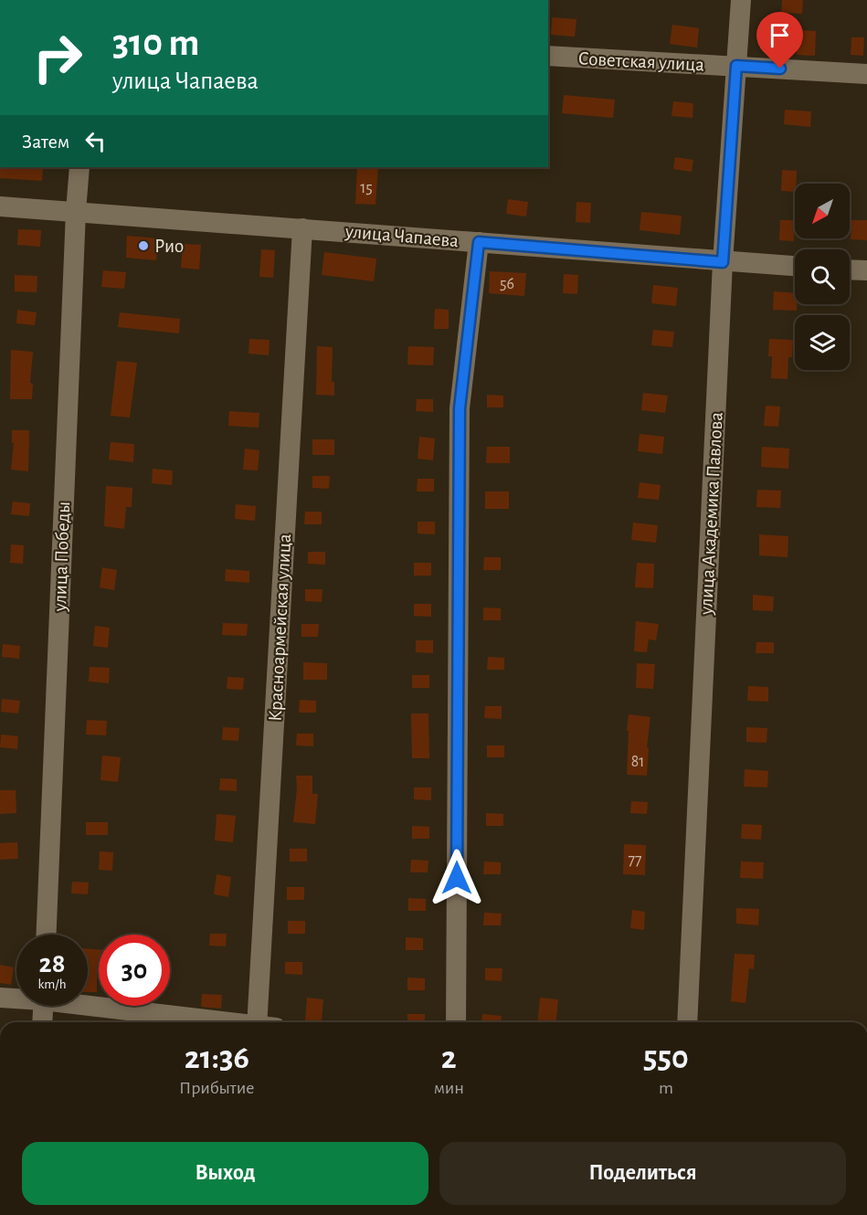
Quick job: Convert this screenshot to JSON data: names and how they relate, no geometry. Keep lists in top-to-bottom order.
{
  "streets": {
    "street": [
      "Советская улица",
      "улица Чапаева",
      "улица Академика Павлова",
      "улица Победы",
      "Красноармейская улица"
    ]
  },
  "crossings": [
    ["Советская улица", "улица Академика Павлова"],
    ["улица Чапаева", "улица Академика Павлова"],
    ["улица Чапаева", "улица Победы"],
    ["улица Чапаева", "Красноармейская улица"]
  ],
  "places": ["Рио"],
  "house_numbers": [
    "15",
    "56",
    "81",
    "77"
  ],
  "north": "bottom left",
  "page": {
    "turn": ["310 m", "улица Чапаева"],
    "then": "Затем",
    "speed": "28 km/h",
    "limit": "30",
    "eta": [
      "21:36",
      "Прибытие",
      "2",
      "мин",
      "550",
      "m"
    ],
    "buttons": ["Выход", "Поделиться"]
  }
}
